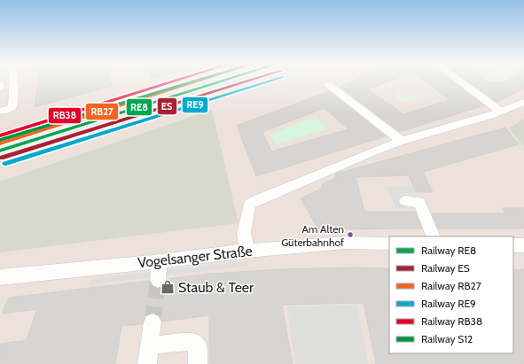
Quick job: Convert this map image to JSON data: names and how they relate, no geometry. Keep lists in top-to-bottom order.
{
  "streets": {
    "street": ["Vogelsanger Straße"]
  },
  "places": {
    "other": ["Am Alten Güterbahnhof"],
    "shop": ["Staub & Teer"]
  },
  "lines": [
    "rail line RE8",
    "rail line ES",
    "rail line RB27",
    "rail line RE9",
    "rail line RB38",
    "rail line S12"
  ],
  "legend": [
    "Railway RE8",
    "Railway ES",
    "Railway RB27",
    "Railway RE9",
    "Railway RB38",
    "Railway S12"
  ]
}
